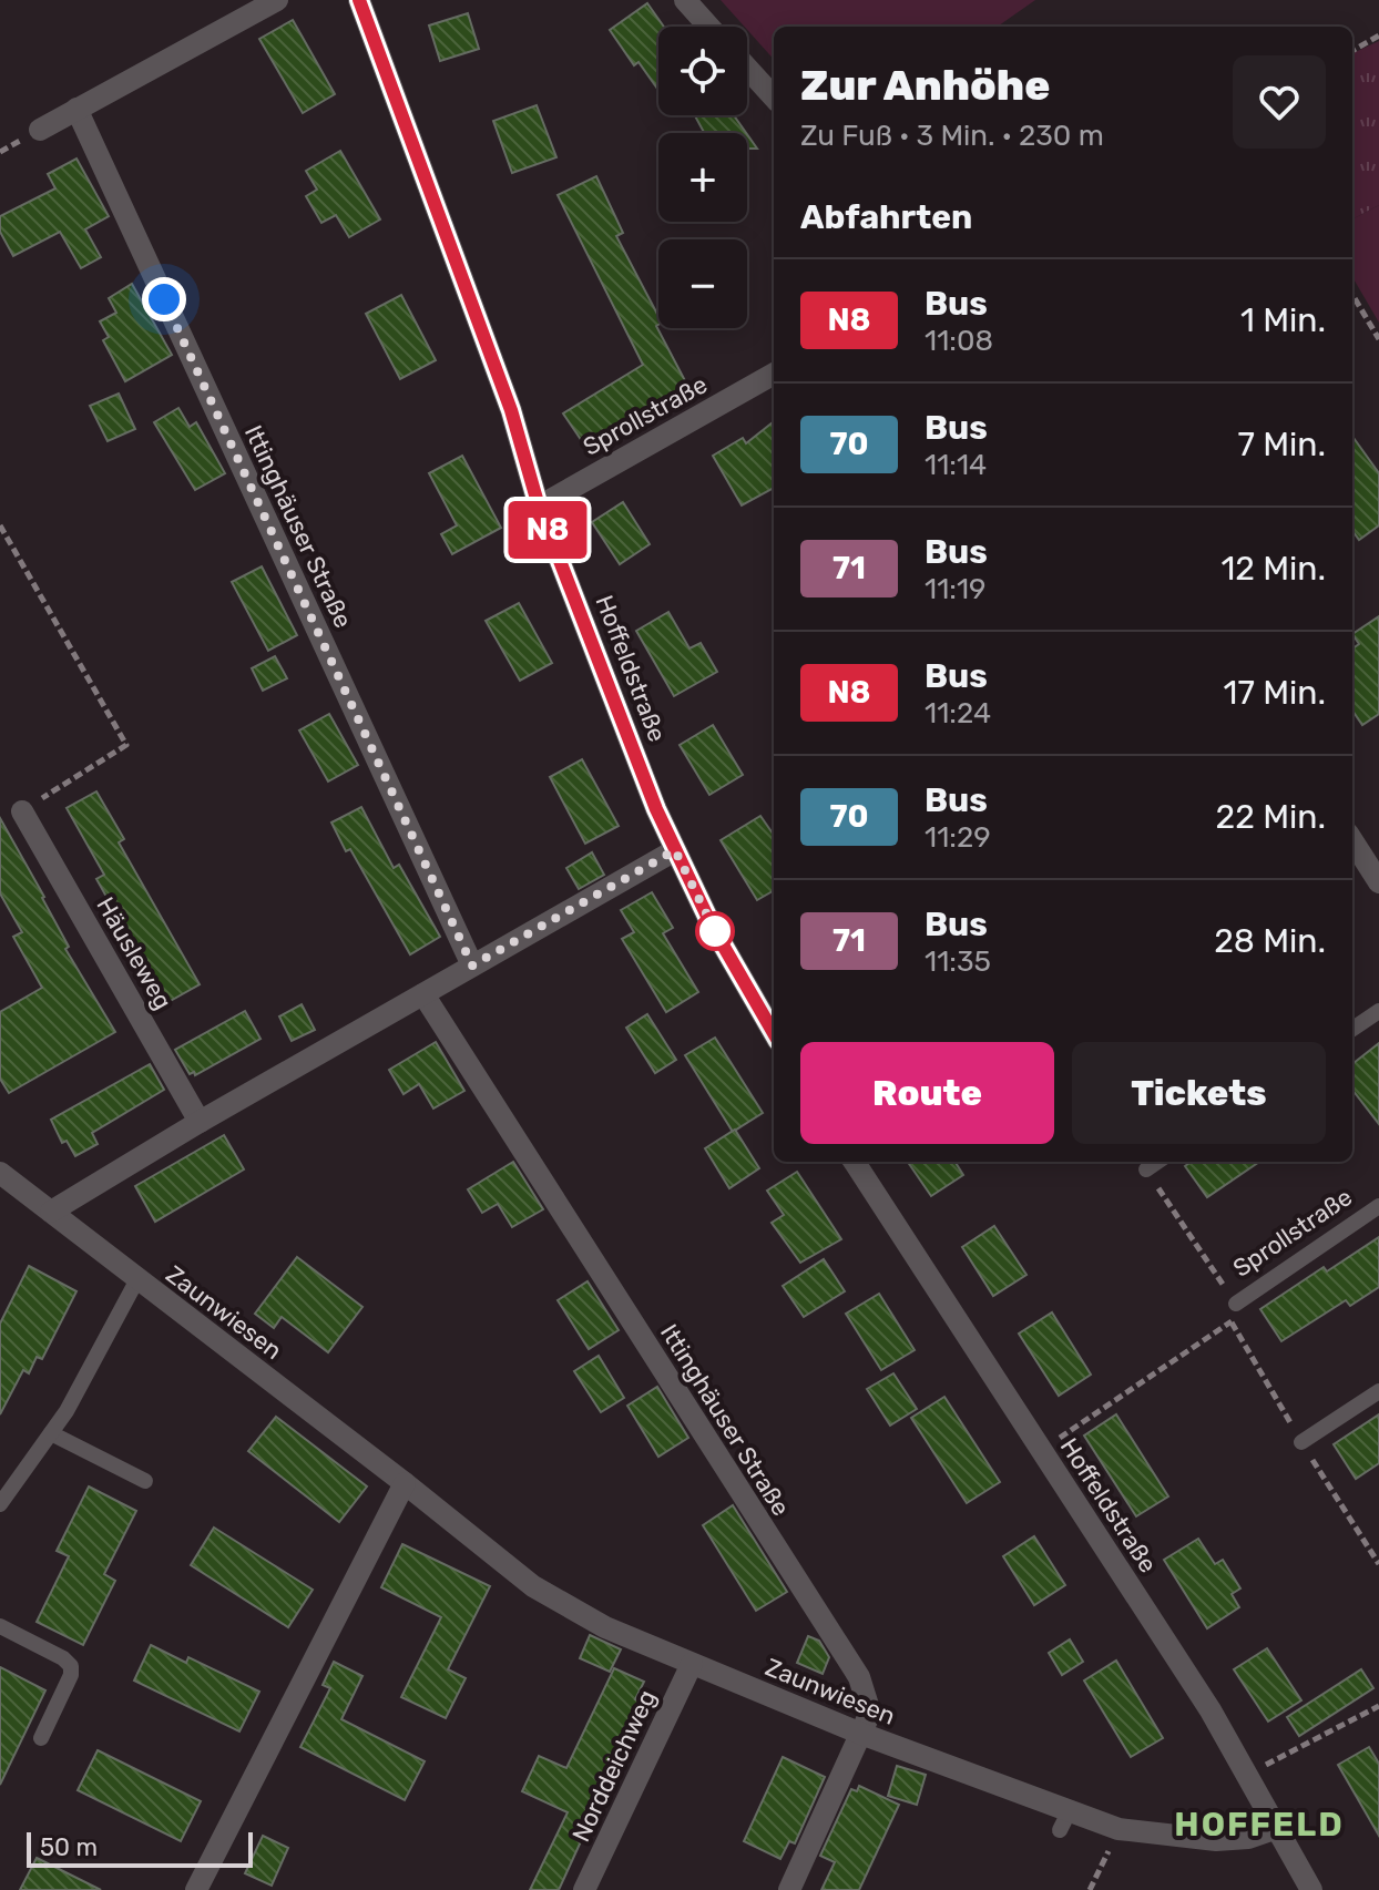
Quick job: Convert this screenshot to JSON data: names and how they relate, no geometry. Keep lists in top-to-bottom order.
{
  "streets": {
    "street": [
      "Sprollstraße",
      "Ittinghäuser Straße",
      "Hoffeldstraße",
      "Häusleweg",
      "Zaunwiesen",
      "Norddeichweg"
    ]
  },
  "crossings": [
    ["Sprollstraße", "Hoffeldstraße"],
    ["Ittinghäuser Straße", "Zaunwiesen"],
    ["Hoffeldstraße", "Zaunwiesen"],
    ["Zaunwiesen", "Norddeichweg"]
  ],
  "districts": ["HOFFELD"],
  "lines": ["bus line N8"],
  "scale_bar": "50 m",
  "page": {
    "on_map": "N8",
    "map_buttons": ["+", "−"],
    "heading": [
      ["Zur Anhöhe", "Zu Fuß · 3 Min. · 230 m"],
      "Abfahrten"
    ],
    "list": [
      {
        "mark": "N8",
        "name": "Bus",
        "note": "11:08",
        "value": "1 Min."
      },
      {
        "mark": "70",
        "name": "Bus",
        "note": "11:14",
        "value": "7 Min."
      },
      {
        "mark": "71",
        "name": "Bus",
        "note": "11:19",
        "value": "12 Min."
      },
      {
        "mark": "N8",
        "name": "Bus",
        "note": "11:24",
        "value": "17 Min."
      },
      {
        "mark": "70",
        "name": "Bus",
        "note": "11:29",
        "value": "22 Min."
      },
      {
        "mark": "71",
        "name": "Bus",
        "note": "11:35",
        "value": "28 Min."
      }
    ],
    "buttons": ["Route", "Tickets"],
    "scale": "50 m"
  }
}
